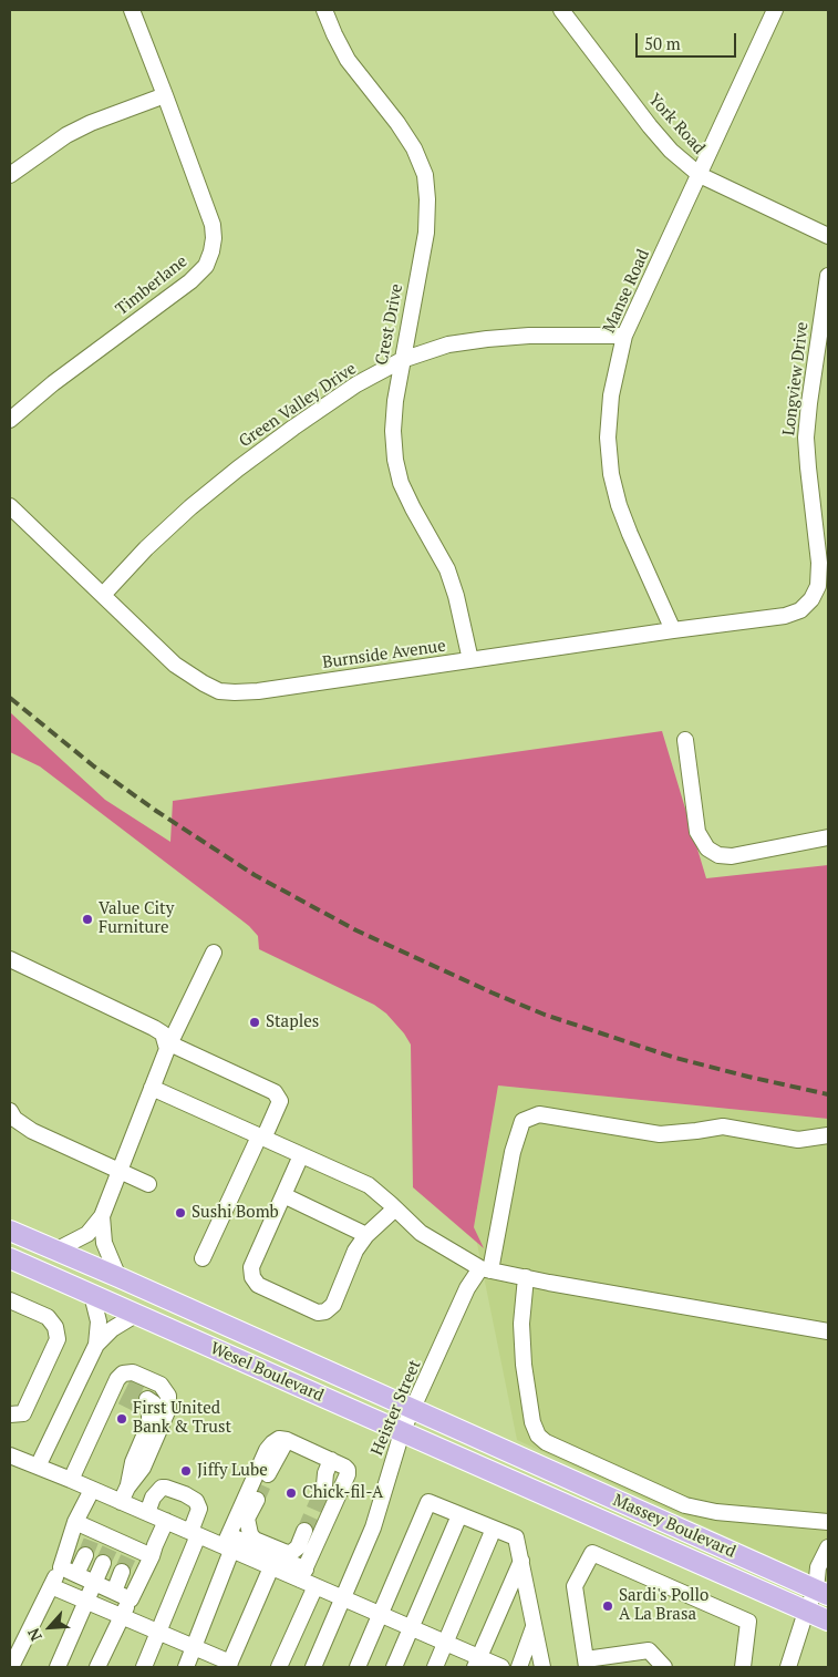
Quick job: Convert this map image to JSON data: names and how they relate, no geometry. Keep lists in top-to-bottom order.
{
  "streets": {
    "main road": ["Wesel Boulevard", "Massey Boulevard"],
    "street": [
      "York Road",
      "Timberlane",
      "Manse Road",
      "Crest Drive",
      "Longview Drive",
      "Green Valley Drive",
      "Burnside Avenue",
      "Heister Street"
    ]
  },
  "crossings": [
    ["York Road", "Manse Road"],
    ["Manse Road", "Green Valley Drive"],
    ["Manse Road", "Burnside Avenue"],
    ["Crest Drive", "Green Valley Drive"],
    ["Crest Drive", "Burnside Avenue"],
    ["Longview Drive", "Burnside Avenue"],
    ["Green Valley Drive", "Burnside Avenue"],
    ["Wesel Boulevard", "Heister Street"],
    ["Wesel Boulevard", "Massey Boulevard"]
  ],
  "places": [
    "Value City Furniture",
    "Staples",
    "Sushi Bomb",
    "First United Bank & Trust",
    "Jiffy Lube",
    "Chick-fil-A",
    "Sardi's Pollo A La Brasa"
  ],
  "scale_bar": "50 m",
  "north": "bottom left"
}
